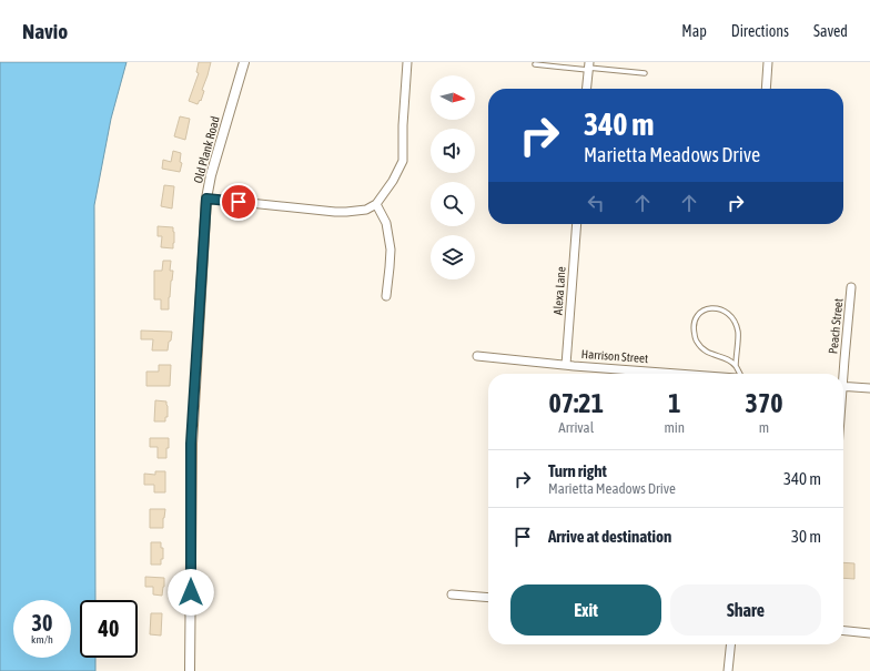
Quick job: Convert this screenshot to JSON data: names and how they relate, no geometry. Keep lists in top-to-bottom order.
{
  "streets": {
    "street": [
      "Old Plank Road",
      "Alexa Lane",
      "Peach Street",
      "Harrison Street"
    ]
  },
  "crossings": [
    ["Alexa Lane", "Harrison Street"]
  ],
  "north": "right",
  "page": {
    "header": "Navio",
    "nav": ["Map", "Directions", "Saved"],
    "turn": ["340 m", "Marietta Meadows Drive"],
    "eta": [
      "07:21",
      "Arrival",
      "1",
      "min",
      "370",
      "m"
    ],
    "list": [
      {
        "name": "Turn right",
        "note": "Marietta Meadows Drive",
        "value": "340 m"
      },
      {
        "name": "Arrive at destination",
        "value": "30 m"
      }
    ],
    "buttons": ["Exit", "Share"],
    "speed": "30 km/h",
    "limit": "40"
  }
}
